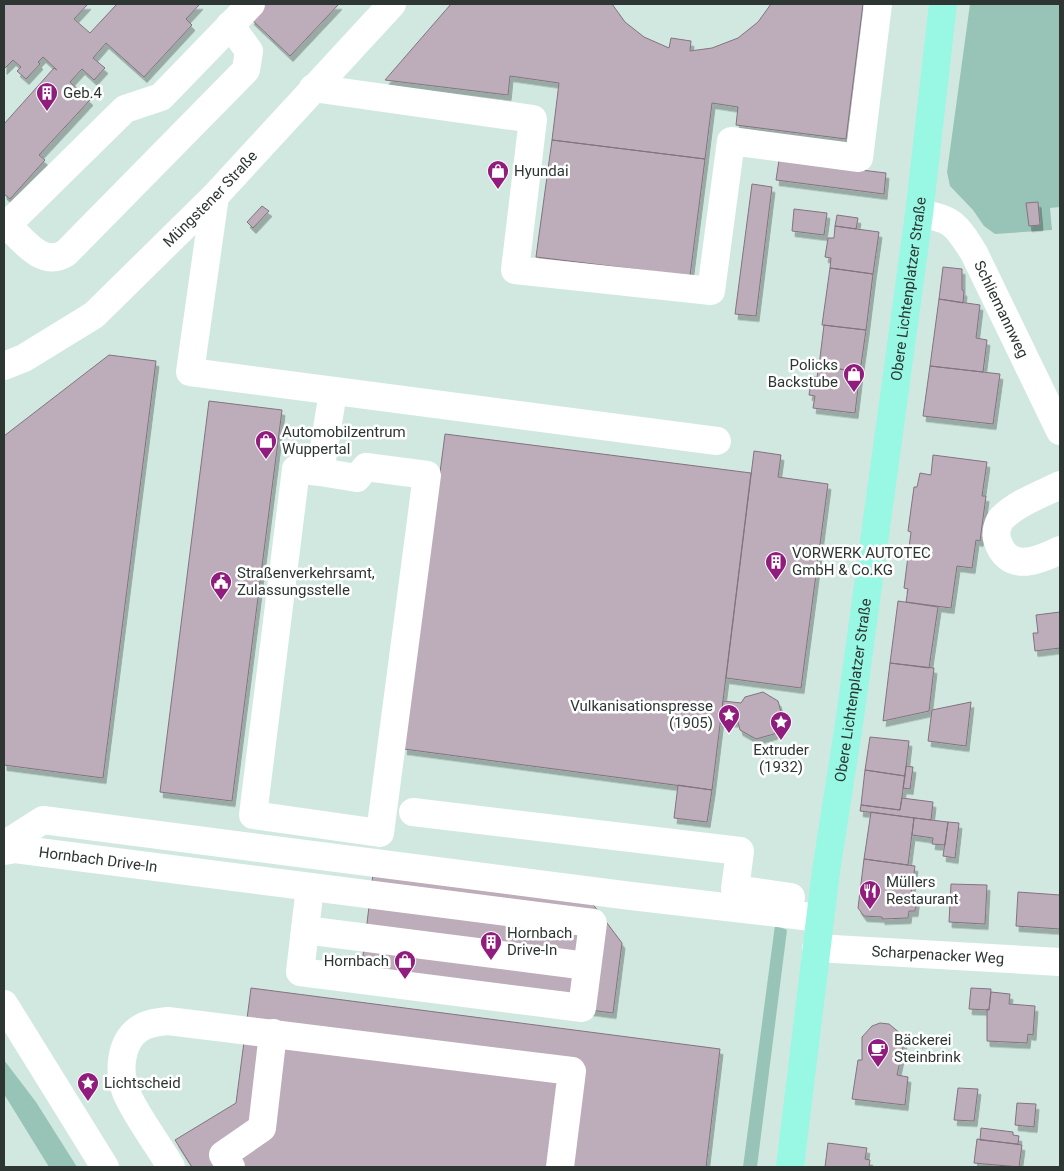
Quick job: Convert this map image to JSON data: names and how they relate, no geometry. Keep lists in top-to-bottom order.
{
  "streets": {
    "main road": ["Obere Lichtenplatzer Straße"],
    "street": [
      "Müngstener Straße",
      "Schliemannweg",
      "Hornbach Drive-In",
      "Scharpenacker Weg"
    ]
  },
  "crossings": [
    ["Obere Lichtenplatzer Straße", "Schliemannweg"],
    ["Obere Lichtenplatzer Straße", "Scharpenacker Weg"]
  ],
  "places": {
    "building": ["Geb.4", "VORWERK AUTOTEC GmbH & Co.KG", "Hornbach Drive-In"],
    "shop": [
      "Hyundai",
      "Policks Backstube",
      "Automobilzentrum Wuppertal",
      "Hornbach"
    ],
    "public building": ["Straßenverkehrsamt, Zulassungsstelle"],
    "place": ["Vulkanisationspresse (1905)", "Extruder (1932)", "Lichtscheid"],
    "restaurant": ["Müllers Restaurant"],
    "cafe": ["Bäckerei Steinbrink"]
  }
}
